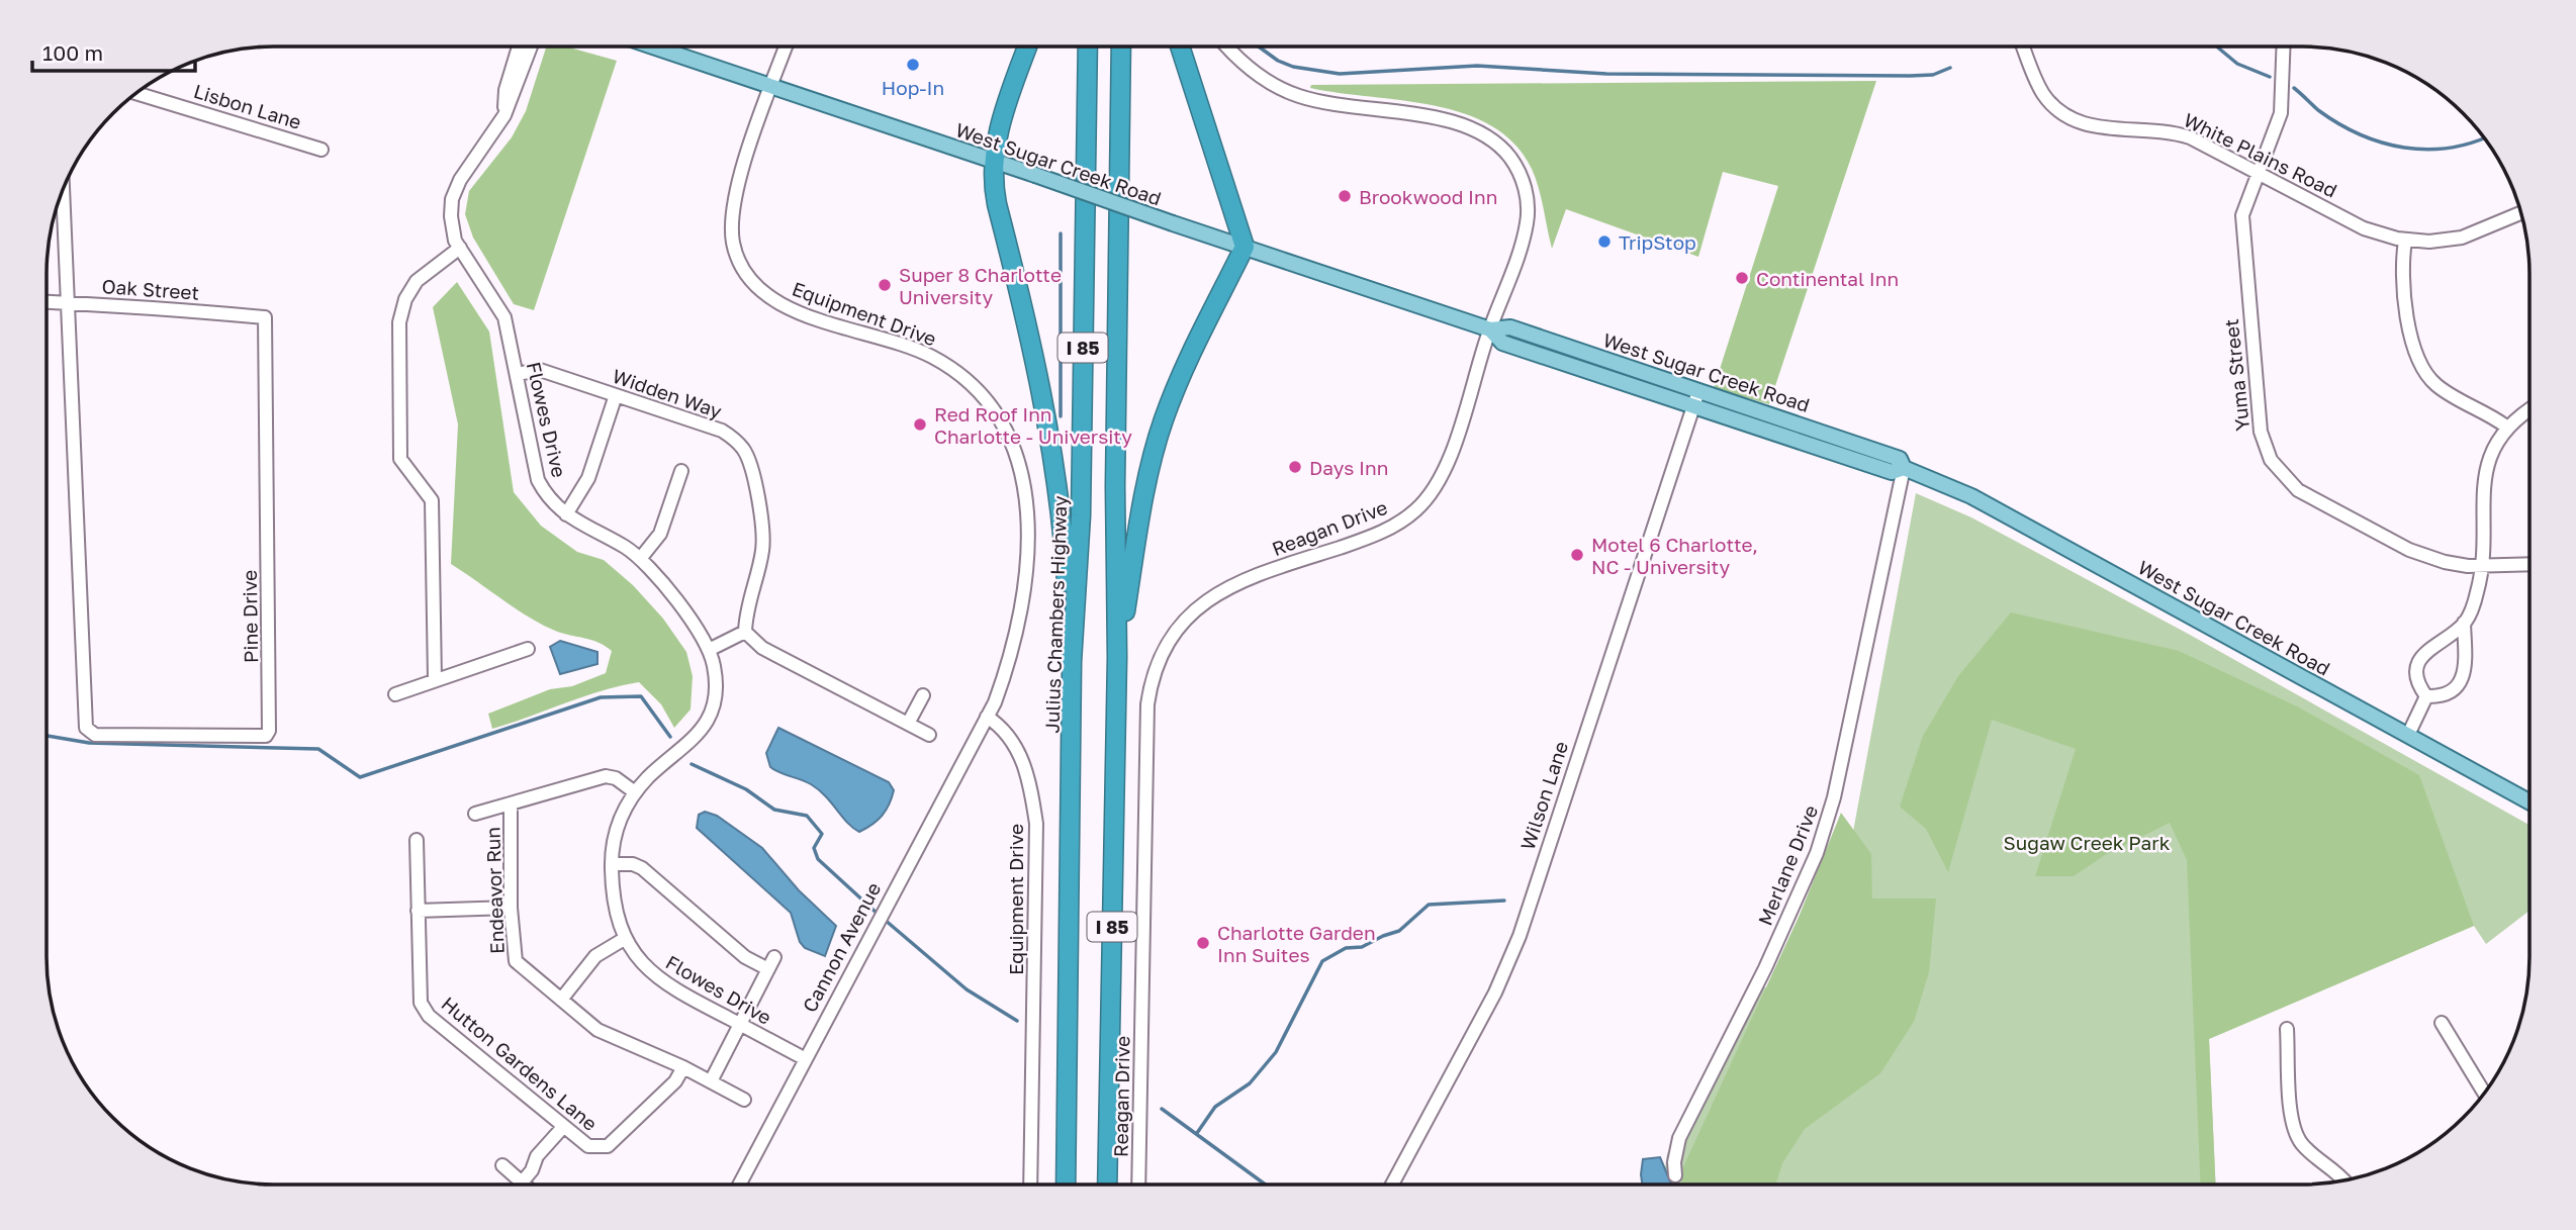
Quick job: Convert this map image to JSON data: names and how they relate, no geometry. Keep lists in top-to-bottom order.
{
  "streets": {
    "highway": ["I 85", "Julius Chambers Highway"],
    "main road": ["West Sugar Creek Road"],
    "street": [
      "Lisbon Lane",
      "White Plains Road",
      "Oak Street",
      "Equipment Drive",
      "Yuma Street",
      "Widden Way",
      "Flowes Drive",
      "Reagan Drive",
      "Pine Drive",
      "Wilson Lane",
      "Merlane Drive",
      "Endeavor Run",
      "Cannon Avenue",
      "Hutton Gardens Lane"
    ]
  },
  "crossings": [
    ["White Plains Road", "Yuma Street"],
    ["West Sugar Creek Road", "Equipment Drive"],
    ["West Sugar Creek Road", "Reagan Drive"],
    ["West Sugar Creek Road", "Wilson Lane"],
    ["West Sugar Creek Road", "Merlane Drive"],
    ["Oak Street", "Pine Drive"],
    ["Equipment Drive", "Cannon Avenue"],
    ["Widden Way", "Flowes Drive"],
    ["Flowes Drive", "Cannon Avenue"],
    ["Endeavor Run", "Hutton Gardens Lane"]
  ],
  "parks": ["Sugaw Creek Park"],
  "places": [
    "Hop-In",
    "Brookwood Inn",
    "TripStop",
    "Continental Inn",
    "Super 8 Charlotte University",
    "Red Roof Inn Charlotte - University",
    "Days Inn",
    "Motel 6 Charlotte, NC - University",
    "Charlotte Garden Inn Suites"
  ],
  "scale_bar": "100 m"
}
